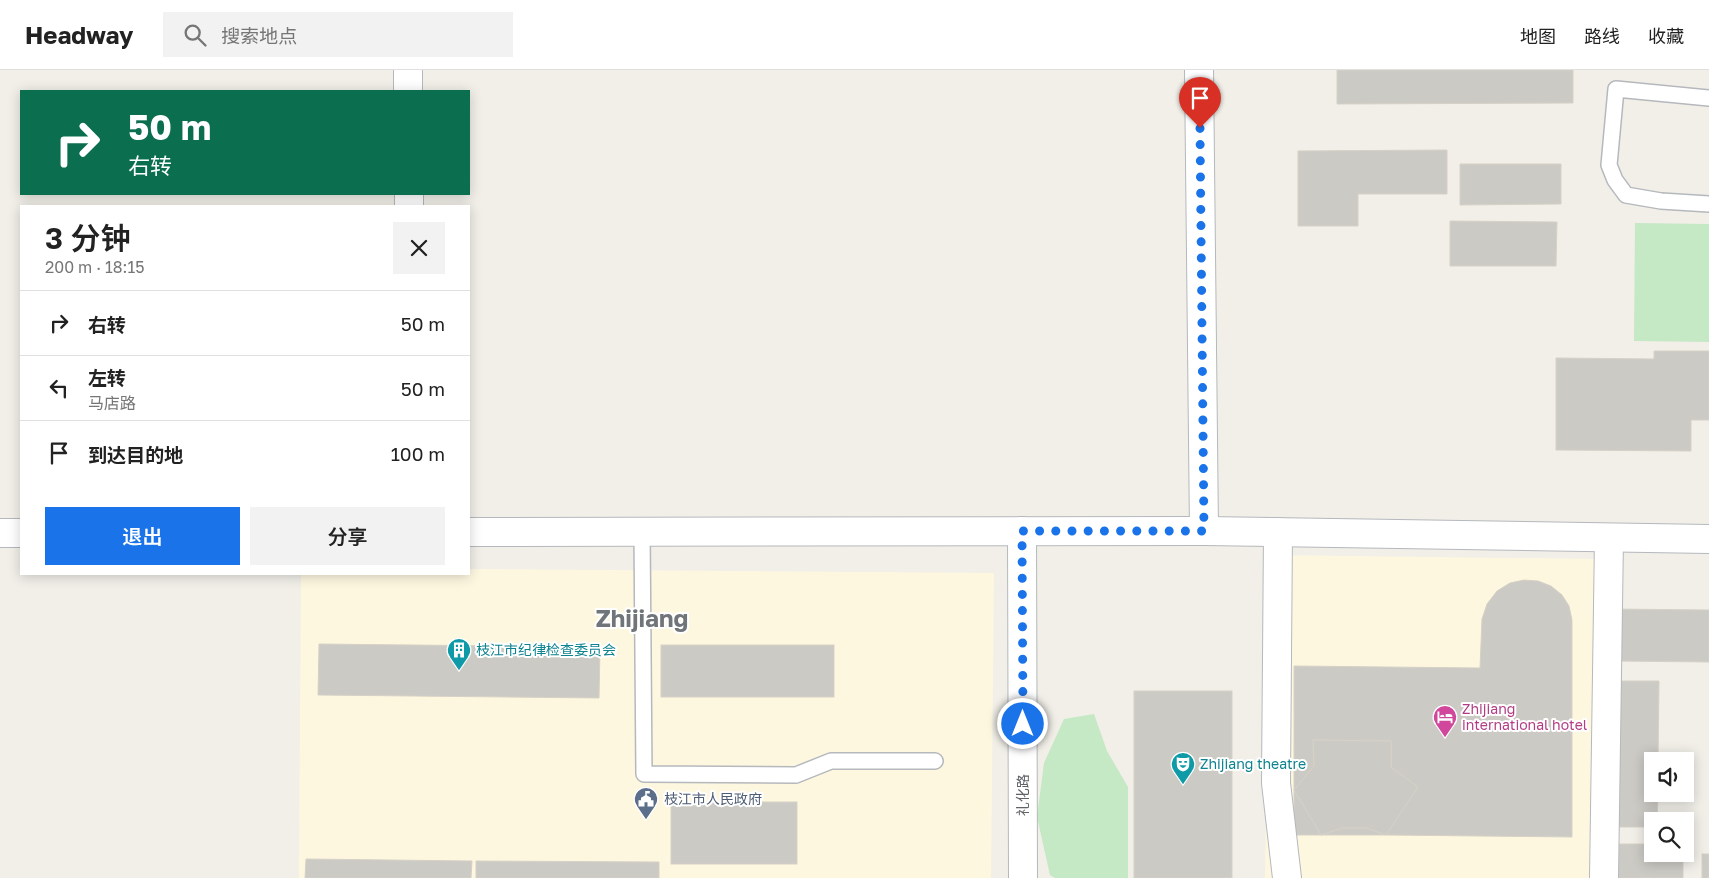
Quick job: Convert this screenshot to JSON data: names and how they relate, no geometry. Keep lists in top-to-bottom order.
{
  "streets": {
    "street": ["礼化路"]
  },
  "districts": ["Zhijiang"],
  "places": {
    "building": ["枝江市纪律检查委员会"],
    "hotel": ["Zhijiang international hotel"],
    "theatre": ["Zhijiang theatre"],
    "public building": ["枝江市人民政府"]
  },
  "page": {
    "header": "Headway",
    "search": "搜索地点",
    "nav": ["地图", "路线", "收藏"],
    "turn": ["50 m", "右转"],
    "heading": ["3 分钟", "200 m · 18:15"],
    "list": [
      {
        "name": "右转",
        "value": "50 m"
      },
      {
        "name": "左转",
        "note": "马店路",
        "value": "50 m"
      },
      {
        "name": "到达目的地",
        "value": "100 m"
      }
    ],
    "buttons": ["退出", "分享"]
  }
}
